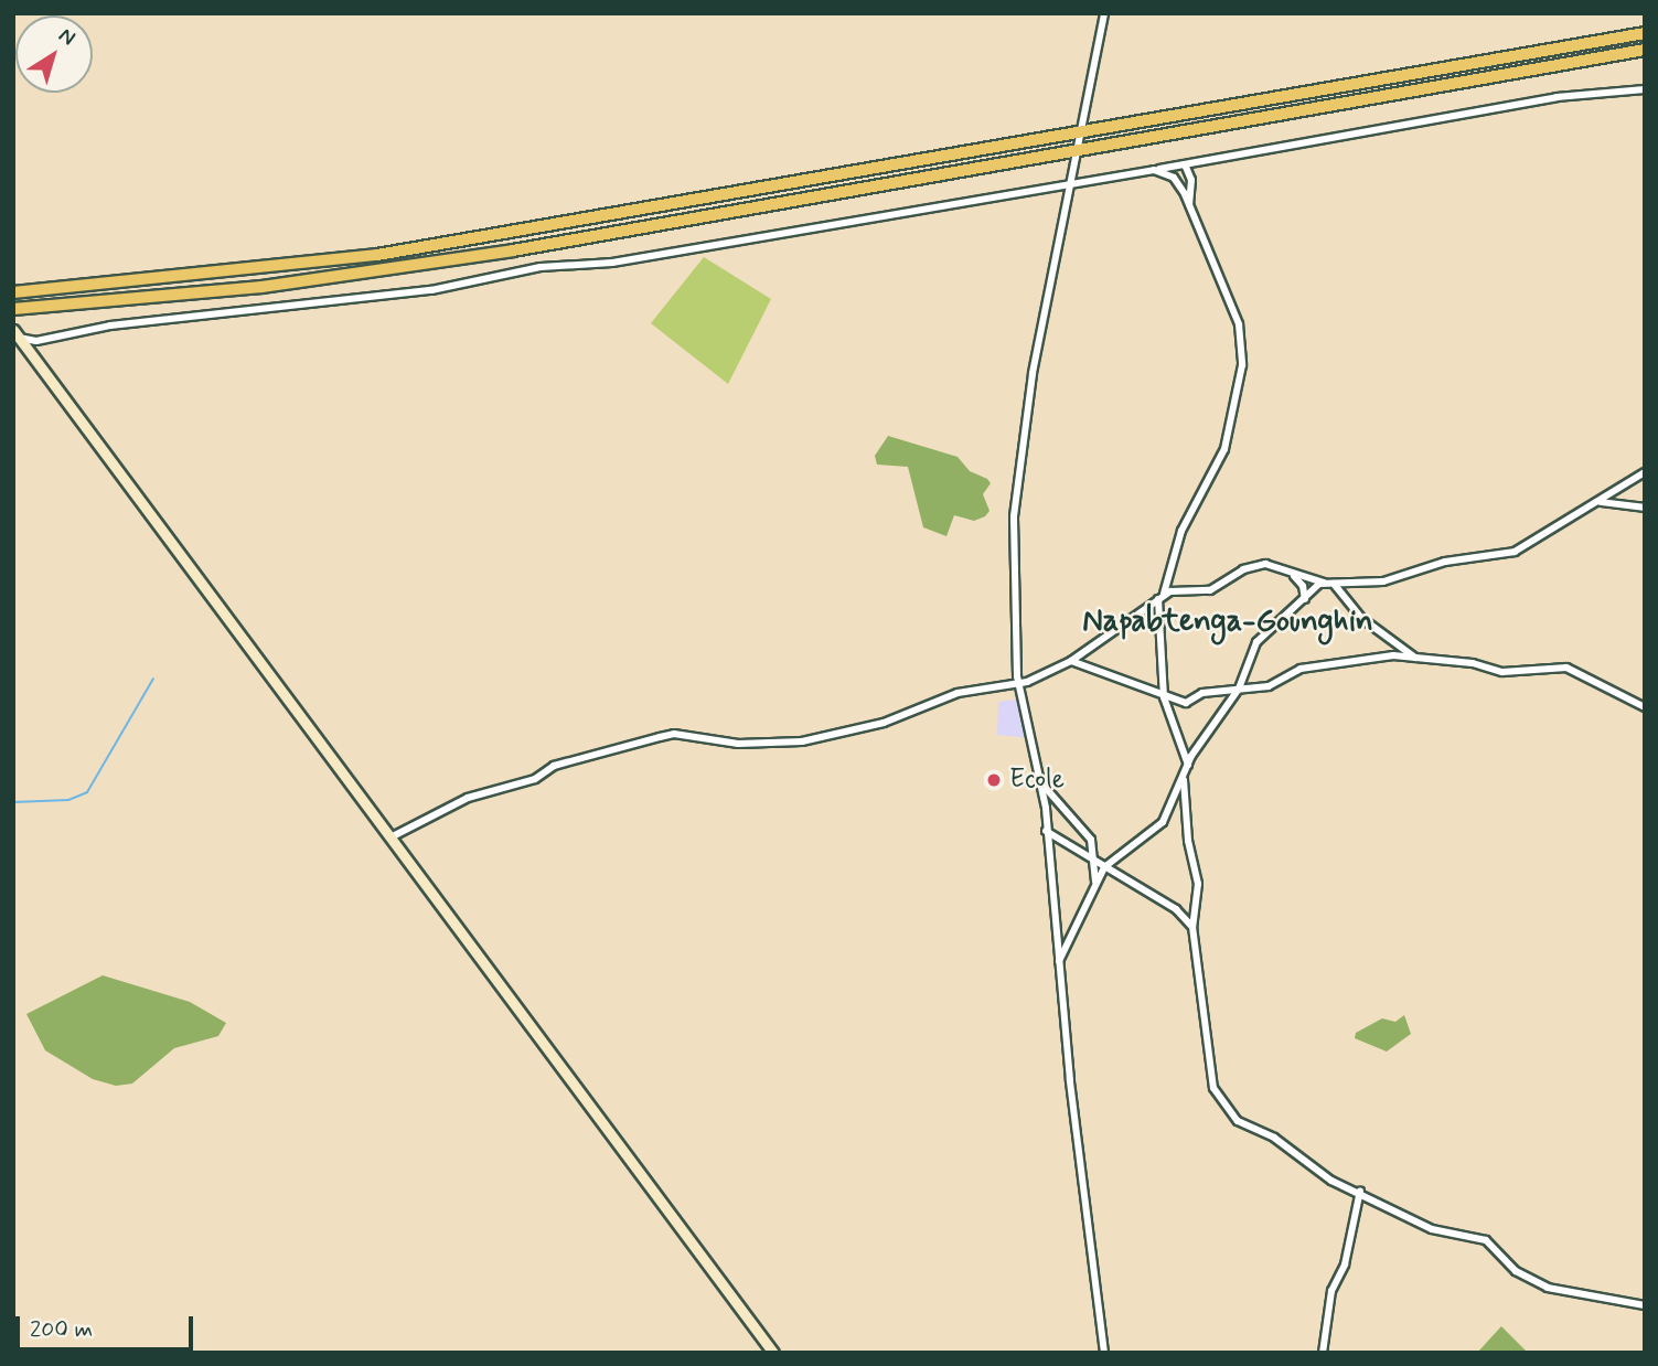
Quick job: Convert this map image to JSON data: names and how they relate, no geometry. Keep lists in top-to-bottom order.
{
  "districts": ["Napabtenga-Gounghin"],
  "places": ["Ecole"],
  "scale_bar": "200 m",
  "north": "top right"
}
